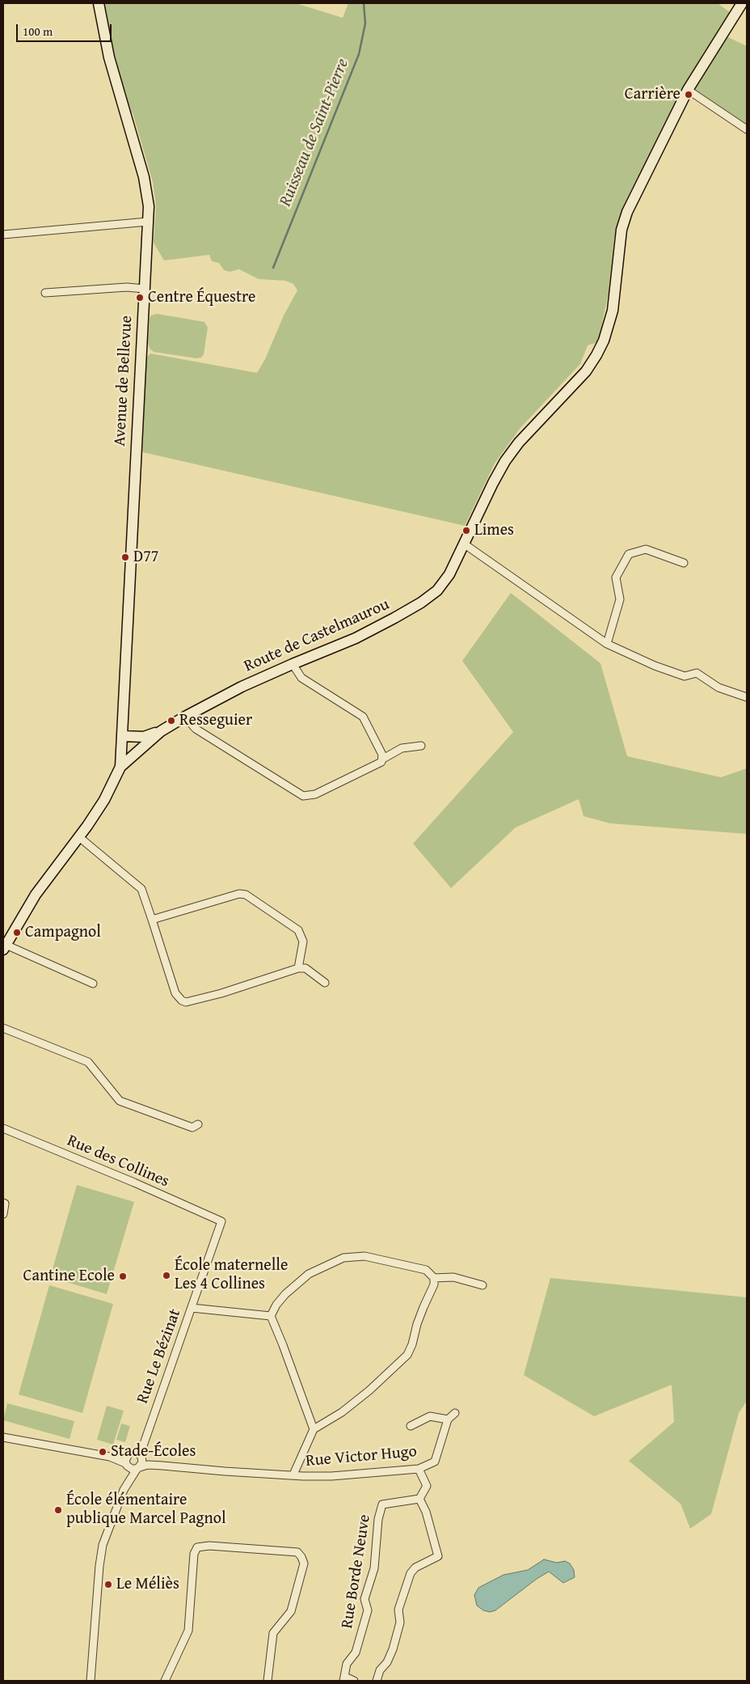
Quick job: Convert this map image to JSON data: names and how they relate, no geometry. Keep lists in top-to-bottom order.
{
  "streets": {
    "street": [
      "Avenue de Bellevue",
      "Route de Castelmaurou",
      "Rue des Collines",
      "Rue Le Bézinat",
      "Rue Victor Hugo",
      "Rue Borde Neuve"
    ]
  },
  "crossings": [
    ["Avenue de Bellevue", "Route de Castelmaurou"],
    ["Rue des Collines", "Rue Le Bézinat"],
    ["Rue Le Bézinat", "Rue Victor Hugo"]
  ],
  "water": ["Ruisseau de Saint-Pierre"],
  "places": [
    "Carrière",
    "Centre Équestre",
    "Limes",
    "D77",
    "Resseguier",
    "Campagnol",
    "École maternelle Les 4 Collines",
    "Cantine Ecole",
    "Stade-Écoles",
    "École élémentaire publique Marcel Pagnol",
    "Le Méliès"
  ],
  "scale_bar": "100 m"
}
